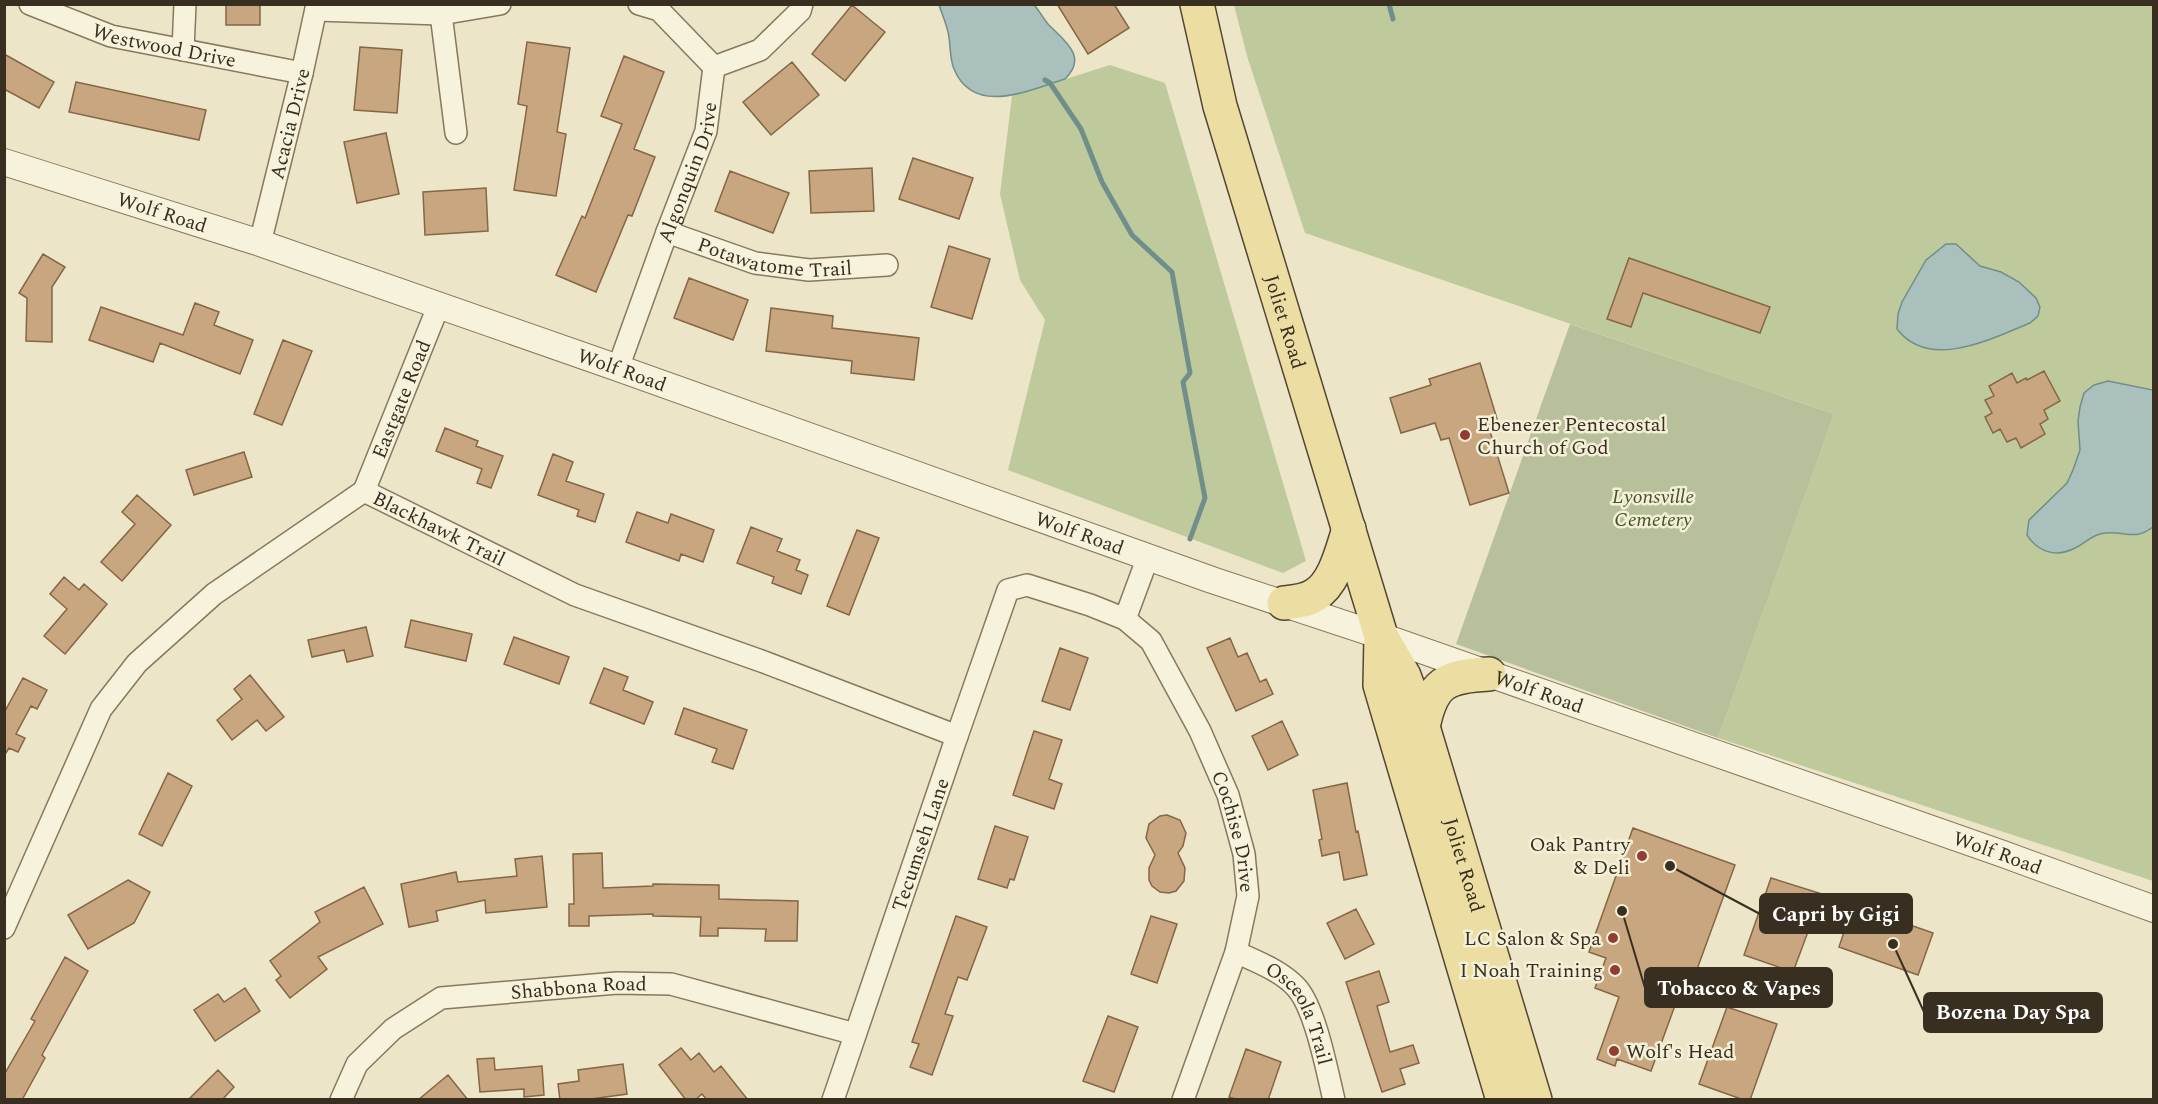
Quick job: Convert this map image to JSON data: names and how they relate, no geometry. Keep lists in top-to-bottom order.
{
  "streets": {
    "main road": ["Joliet Road"],
    "street": [
      "Westwood Drive",
      "Acacia Drive",
      "Algonquin Drive",
      "Wolf Road",
      "Potawatome Trail",
      "Eastgate Road",
      "Blackhawk Trail",
      "Cochise Drive",
      "Tecumseh Lane",
      "Shabbona Road",
      "Osceola Trail"
    ]
  },
  "crossings": [
    ["Westwood Drive", "Acacia Drive"],
    ["Acacia Drive", "Wolf Road"],
    ["Algonquin Drive", "Wolf Road"],
    ["Algonquin Drive", "Potawatome Trail"],
    ["Wolf Road", "Joliet Road"],
    ["Wolf Road", "Eastgate Road"],
    ["Eastgate Road", "Blackhawk Trail"],
    ["Blackhawk Trail", "Tecumseh Lane"],
    ["Cochise Drive", "Tecumseh Lane"],
    ["Cochise Drive", "Osceola Trail"],
    ["Tecumseh Lane", "Shabbona Road"]
  ],
  "parks": ["Lyonsville Cemetery"],
  "places": [
    "Ebenezer Pentecostal Church of God",
    "Oak Pantry & Deli",
    "Capri by Gigi",
    "Tobacco & Vapes",
    "LC Salon & Spa",
    "Bozena Day Spa",
    "I Noah Training",
    "Wolf's Head"
  ]
}
